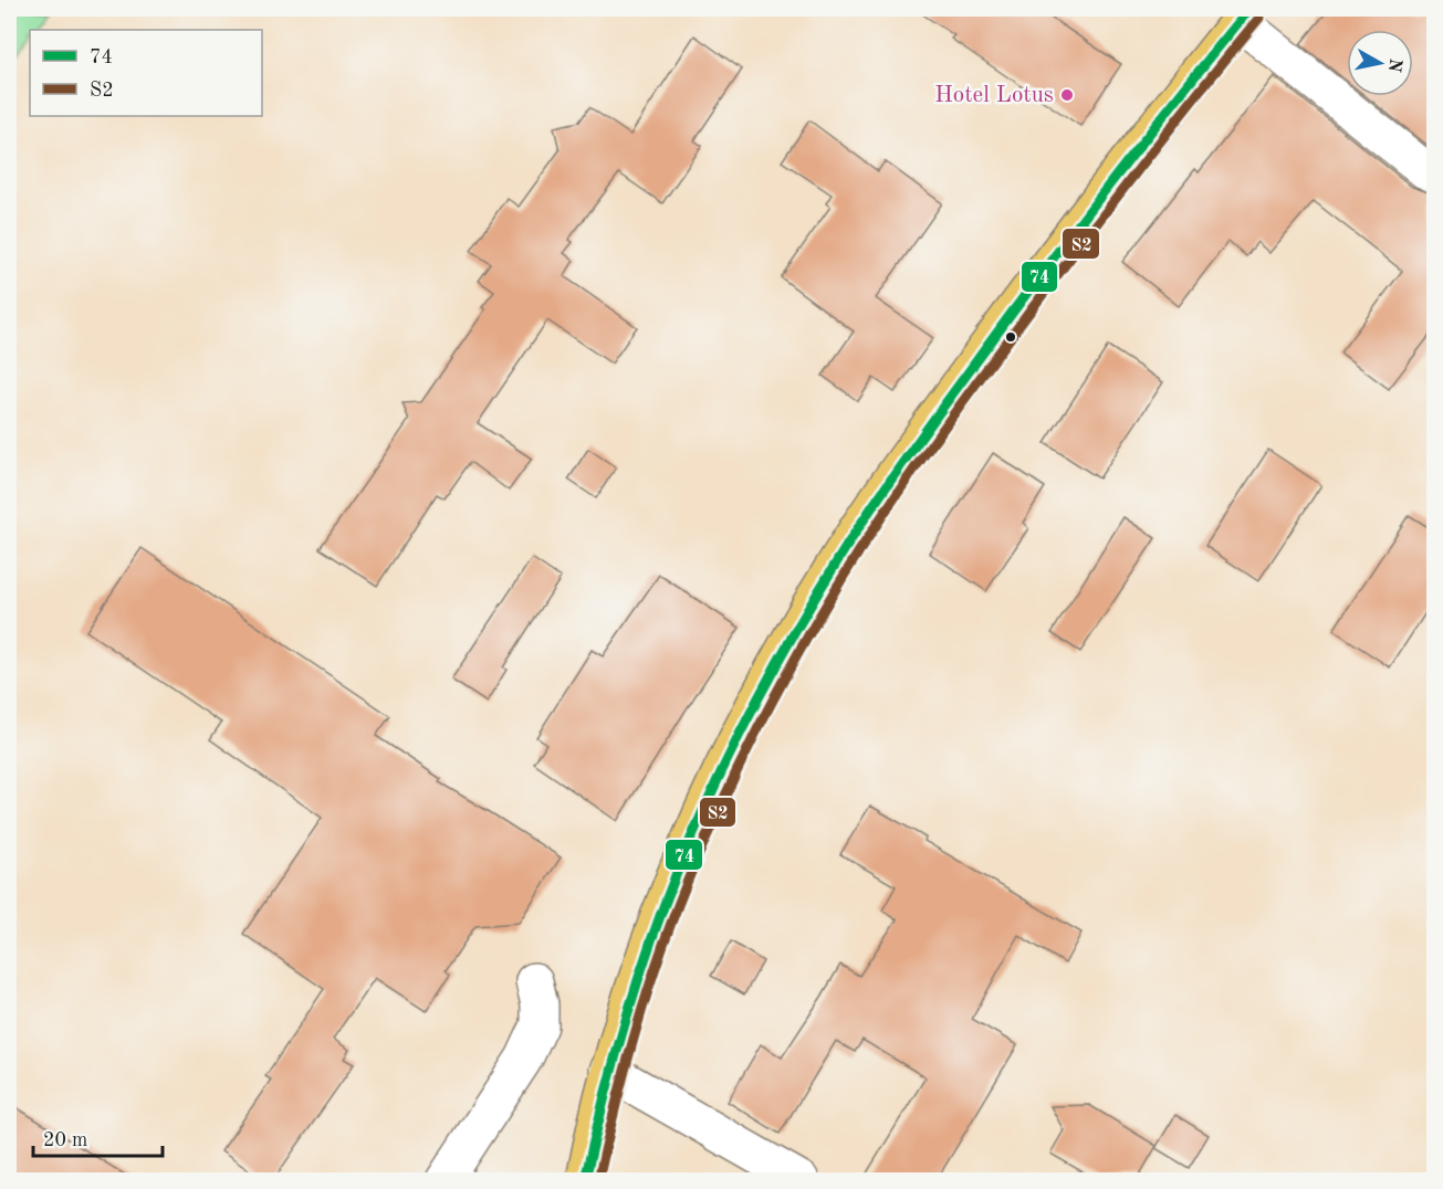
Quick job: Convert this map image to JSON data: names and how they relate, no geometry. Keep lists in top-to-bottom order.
{
  "places": ["Hotel Lotus"],
  "lines": ["transit line 74", "transit line S2"],
  "legend": ["74", "S2"],
  "scale_bar": "20 m",
  "north": "right"
}
